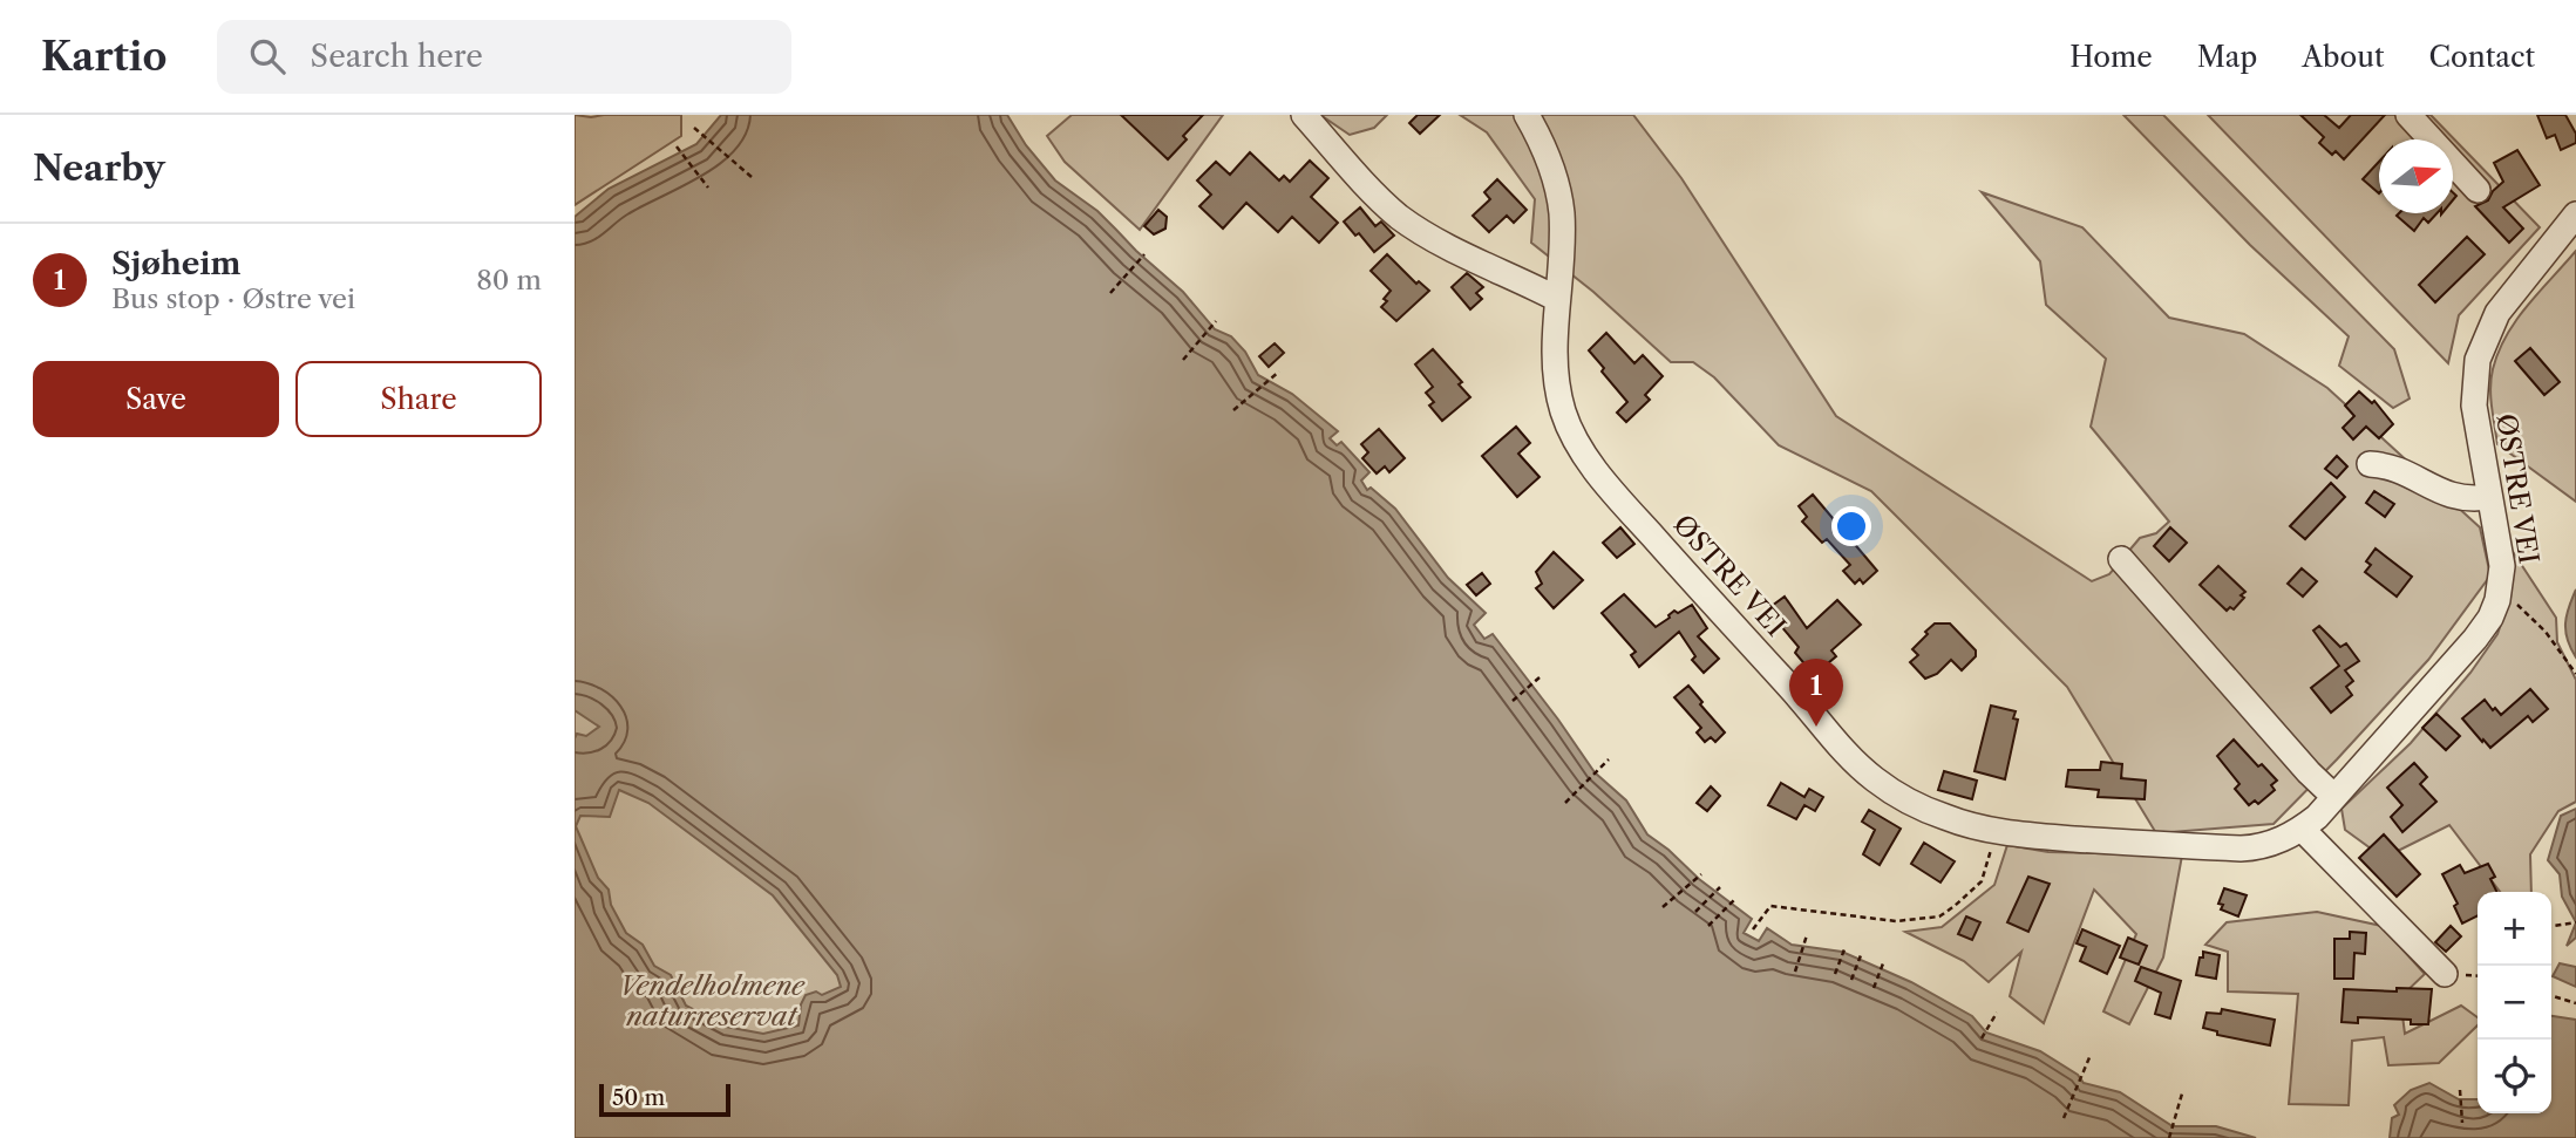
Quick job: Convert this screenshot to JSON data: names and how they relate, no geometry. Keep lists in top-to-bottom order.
{
  "streets": {
    "street": ["ØSTRE VEI"]
  },
  "parks": ["Vendelholmene naturreservat"],
  "scale_bar": "50 m",
  "north": "right",
  "page": {
    "header": "Kartio",
    "search": "Search here",
    "nav": [
      "Home",
      "Map",
      "About",
      "Contact"
    ],
    "heading": "Nearby",
    "list": [
      {
        "mark": "1",
        "name": "Sjøheim",
        "note": "Bus stop · Østre vei",
        "value": "80 m"
      }
    ],
    "buttons": ["Save", "Share"],
    "pins": "1",
    "map_buttons": ["+", "−"],
    "scale": "50 m"
  }
}
